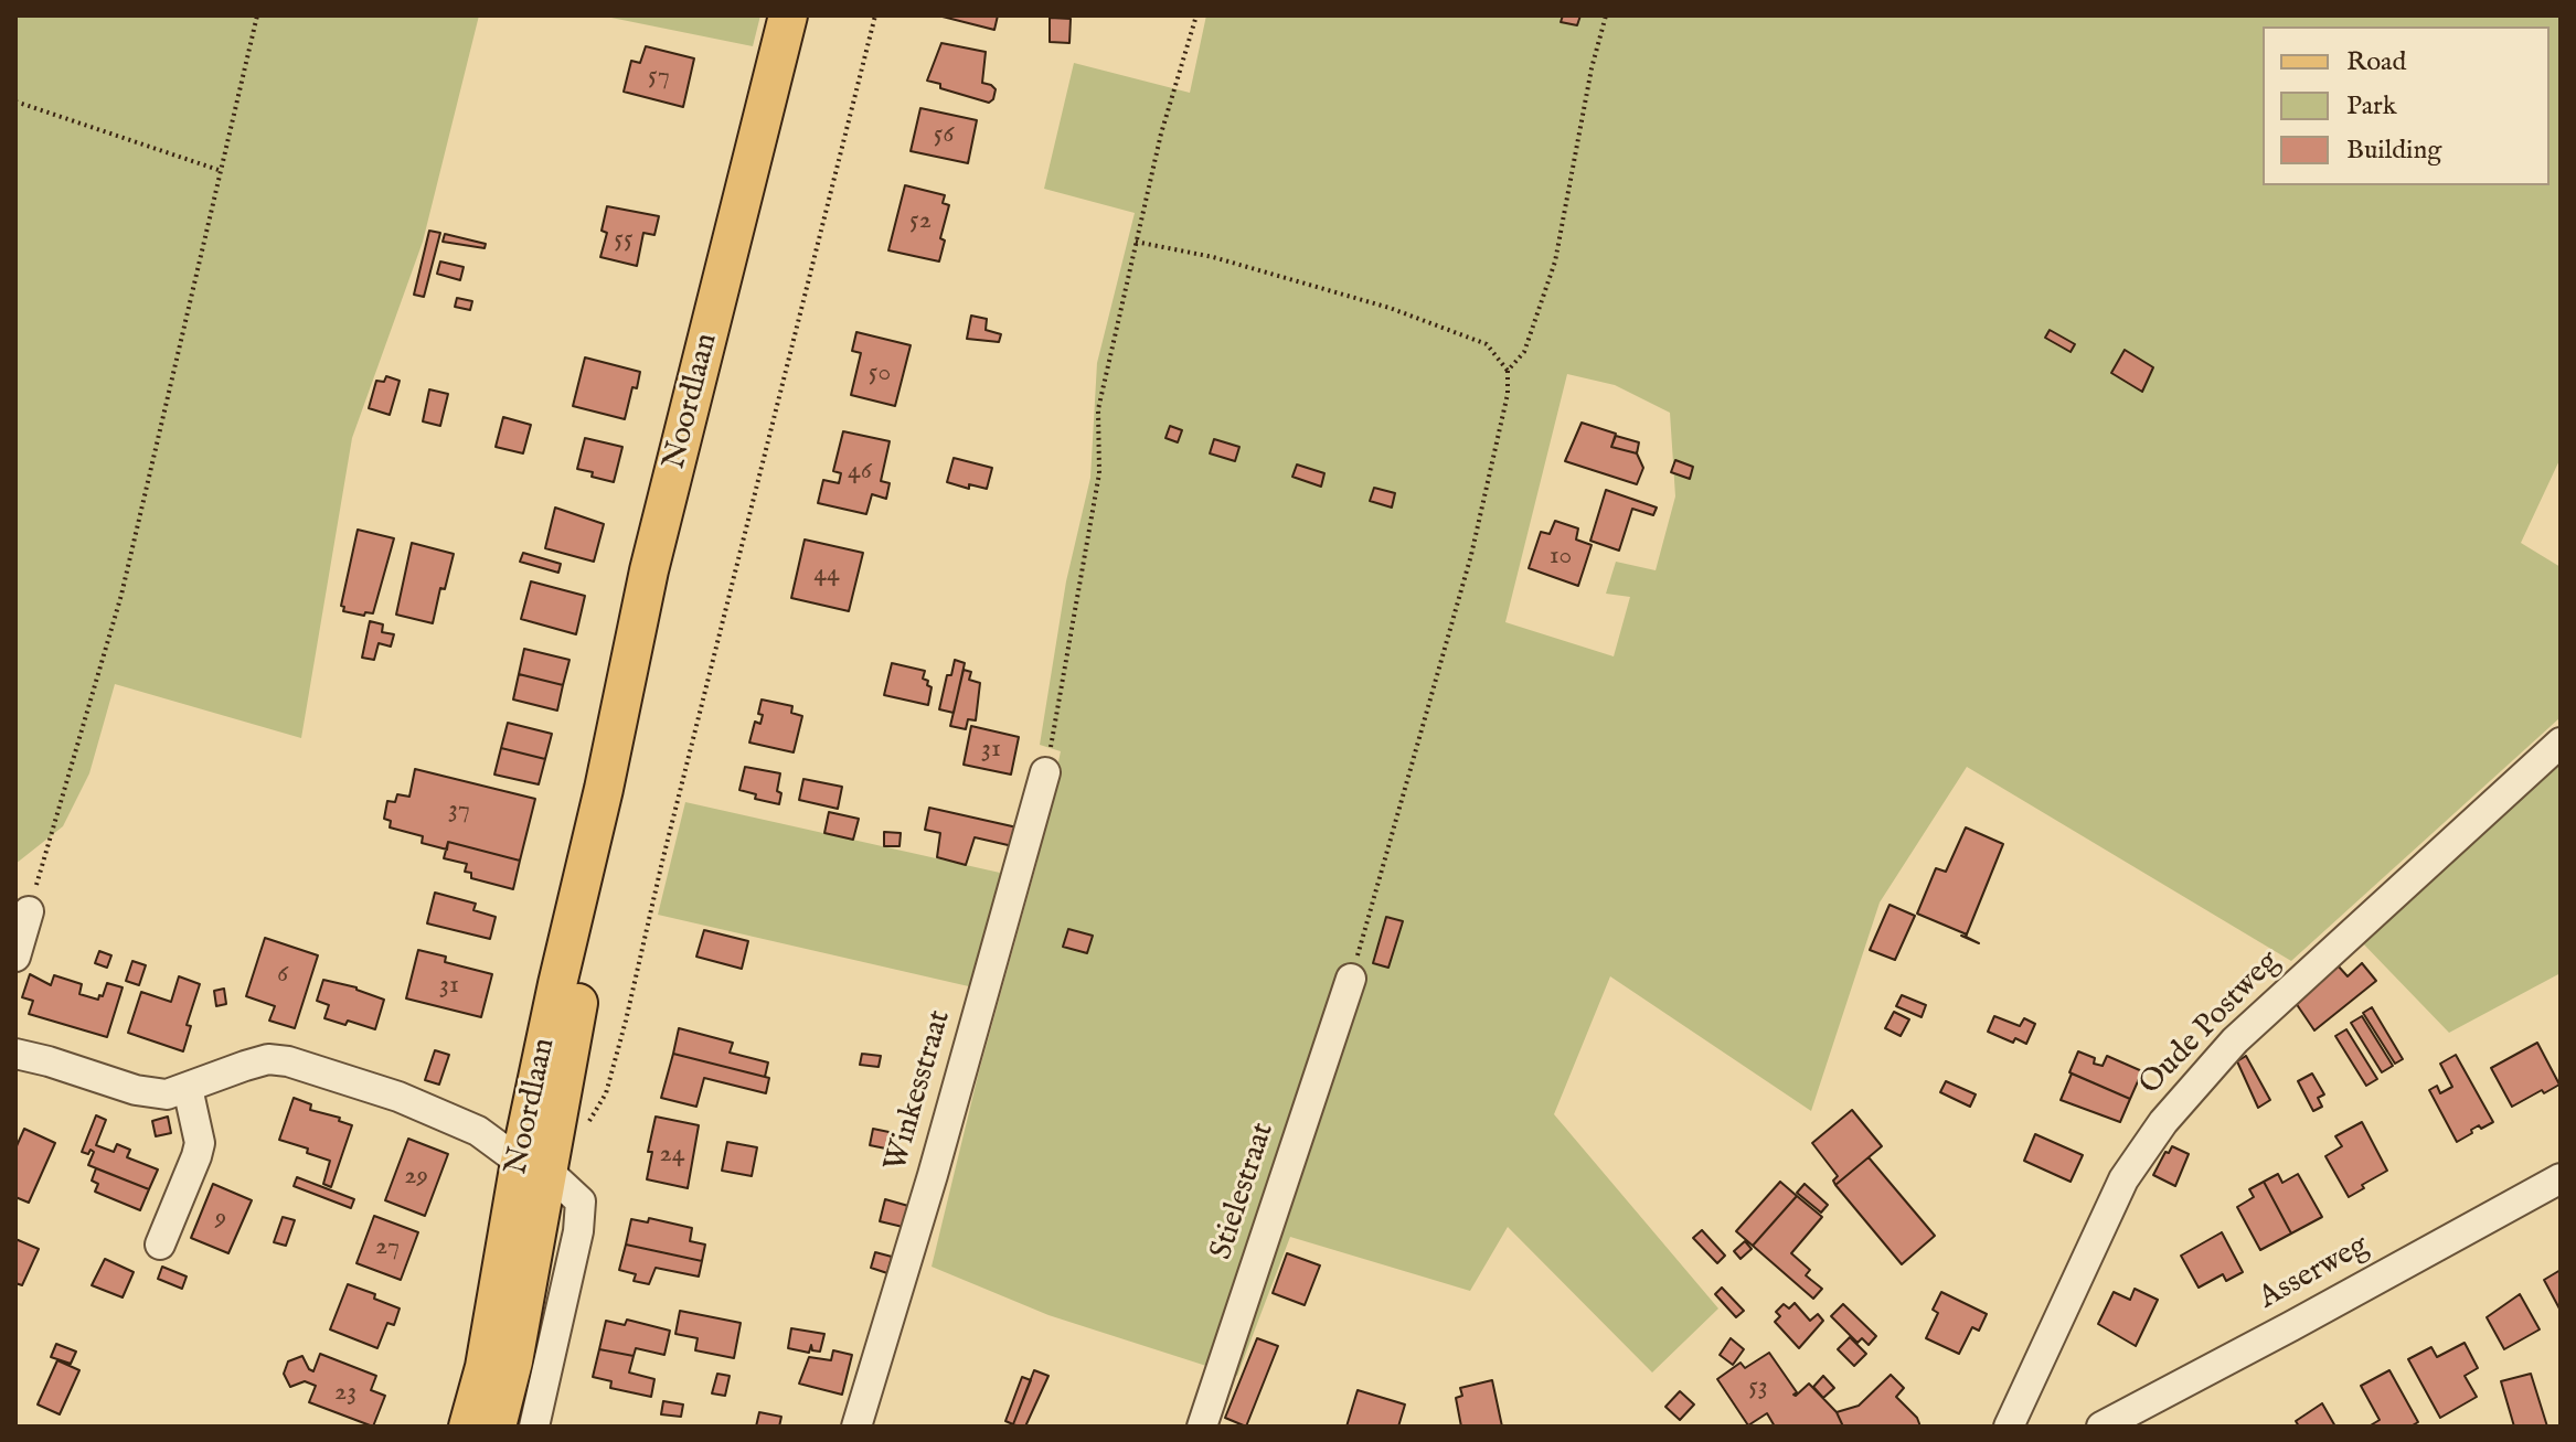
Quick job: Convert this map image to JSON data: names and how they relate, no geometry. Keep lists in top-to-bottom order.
{
  "streets": {
    "main road": ["Noordlaan"],
    "street": [
      "Oude Postweg",
      "Winkesstraat",
      "Stielestraat",
      "Asserweg"
    ]
  },
  "house_numbers": [
    "57",
    "56",
    "52",
    "55",
    "50",
    "46",
    "10",
    "44",
    "31",
    "37",
    "6",
    "31",
    "24",
    "29",
    "9",
    "27",
    "53",
    "23"
  ],
  "legend": ["Road", "Park", "Building"]
}
